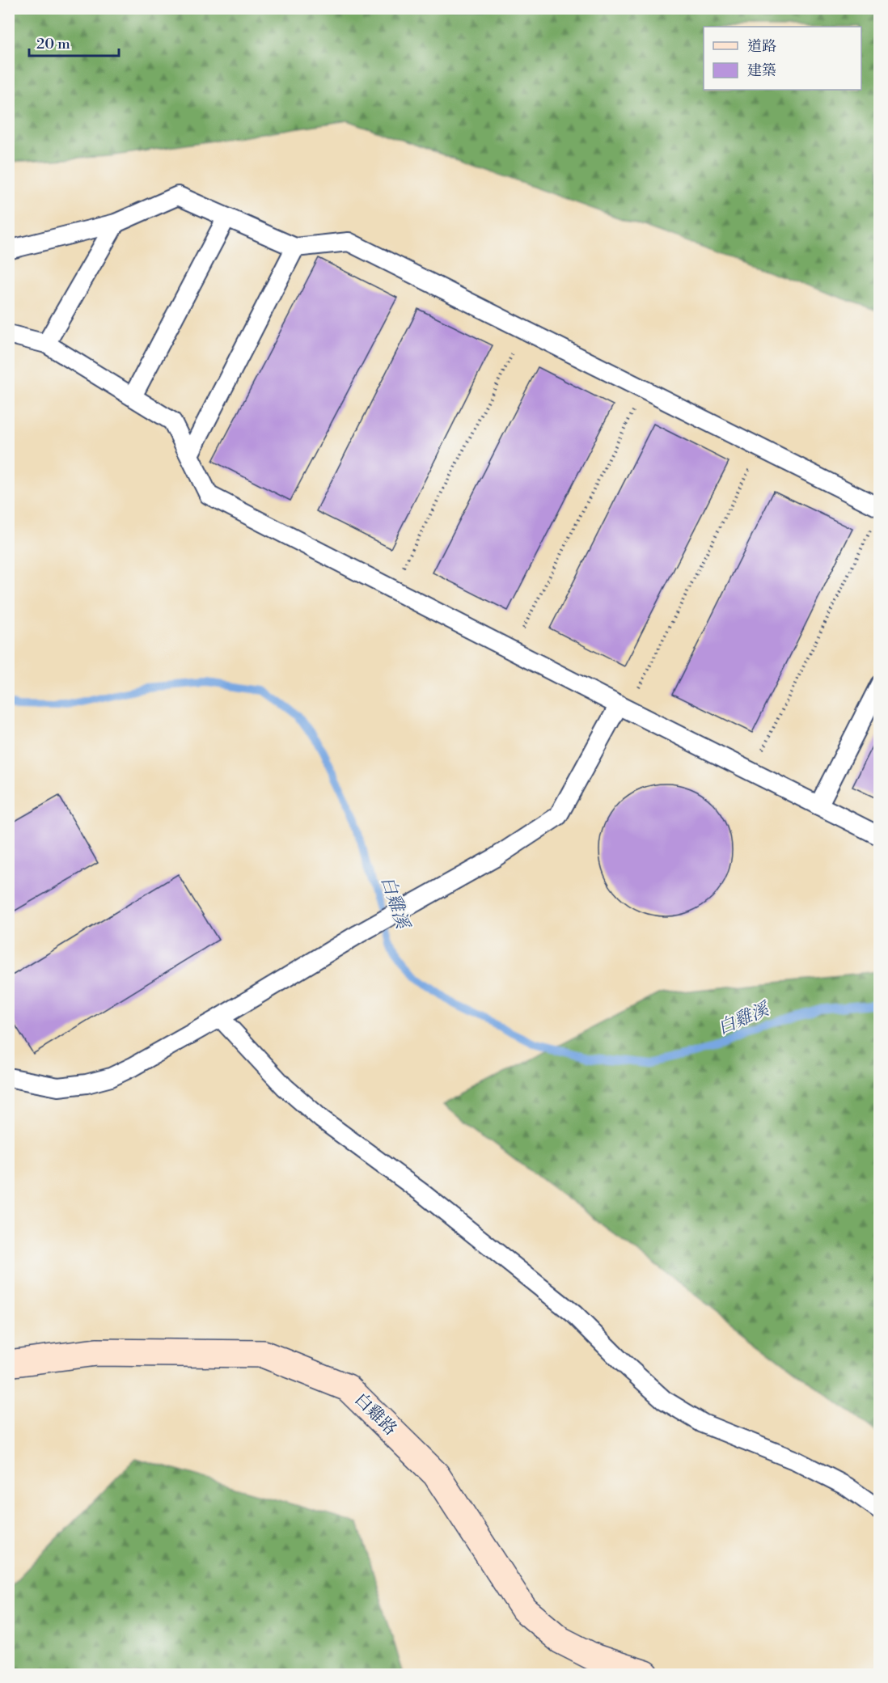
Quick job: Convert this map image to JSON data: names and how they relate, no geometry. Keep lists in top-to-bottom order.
{
  "streets": {
    "street": ["白雞路"]
  },
  "water": ["白雞溪"],
  "legend": ["道路", "建築"],
  "scale_bar": "20 m"
}
